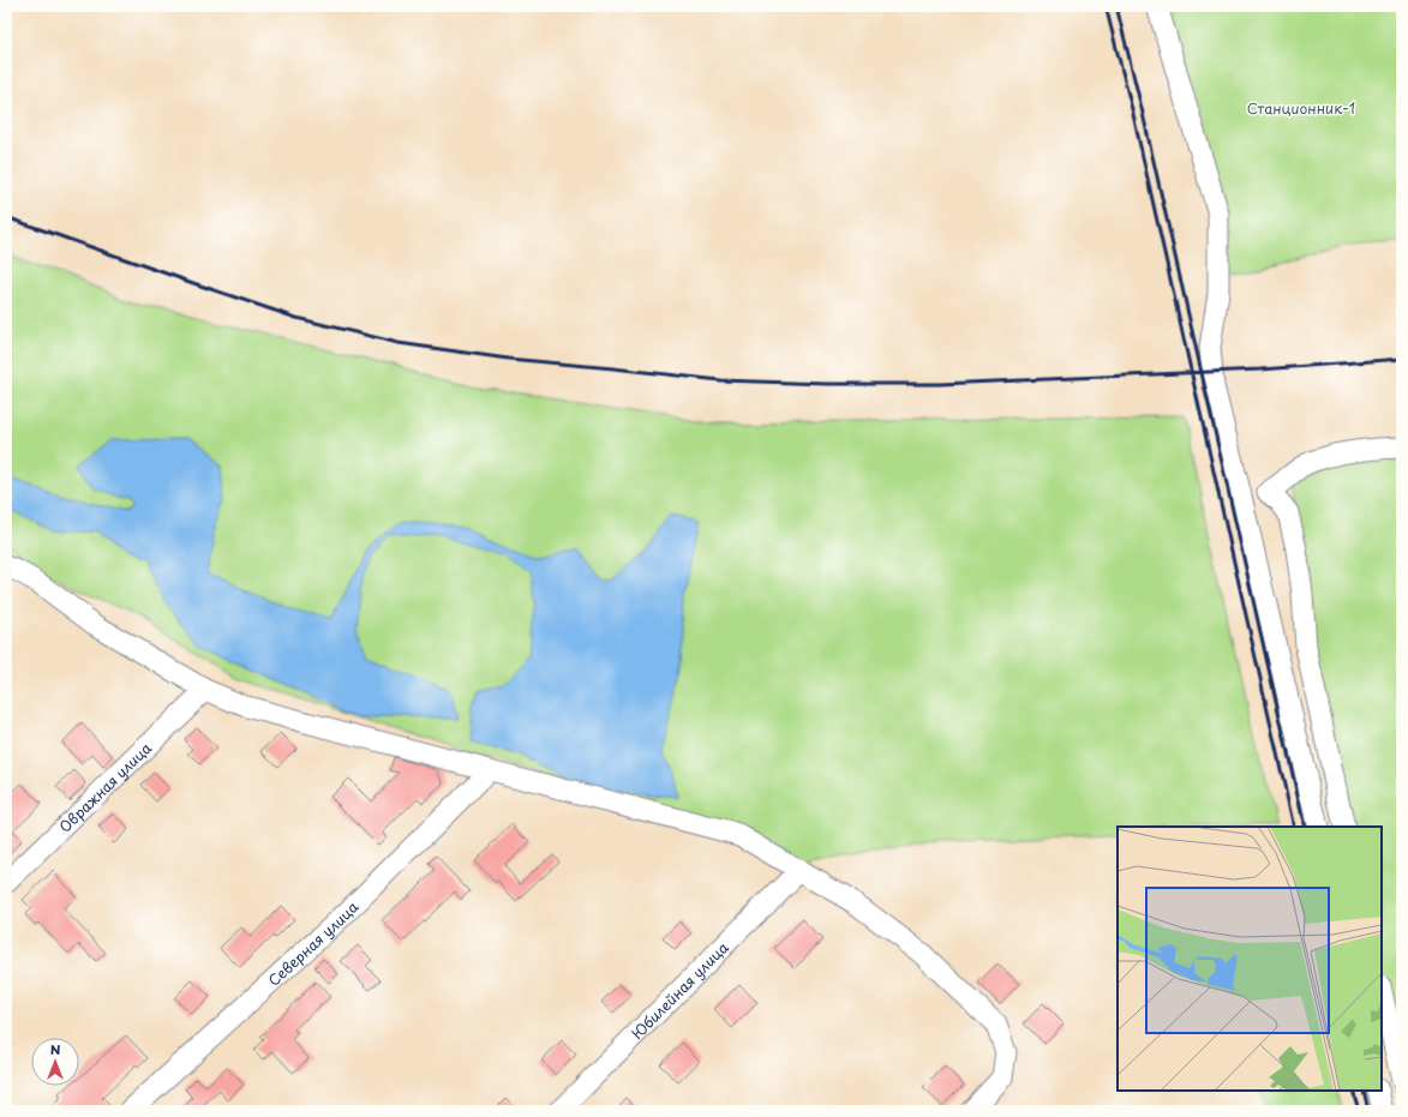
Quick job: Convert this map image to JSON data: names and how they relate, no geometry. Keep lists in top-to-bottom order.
{
  "streets": {
    "street": ["Овражная улица", "Северная улица", "Юбилейная улица"]
  },
  "parks": ["Станционник-1"],
  "north": "top"
}
